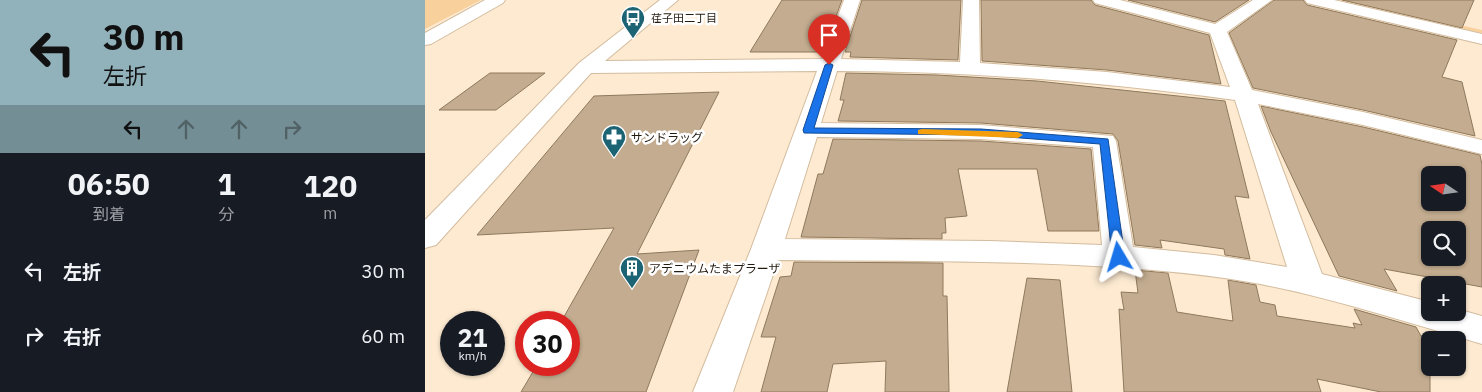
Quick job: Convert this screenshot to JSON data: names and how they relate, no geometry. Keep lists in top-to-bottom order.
{
  "places": {
    "bus stop": ["荏子田二丁目"],
    "pharmacy": ["サンドラッグ"],
    "building": ["アデニウムたまプラーザ"]
  },
  "north": "left",
  "page": {
    "turn": ["30 m", "左折"],
    "eta": [
      "06:50",
      "到着",
      "1",
      "分",
      "120",
      "m"
    ],
    "map_buttons": ["+", "−"],
    "list": [
      {
        "name": "左折",
        "value": "30 m"
      },
      {
        "name": "右折",
        "value": "60 m"
      }
    ],
    "speed": "21 km/h",
    "limit": "30"
  }
}
